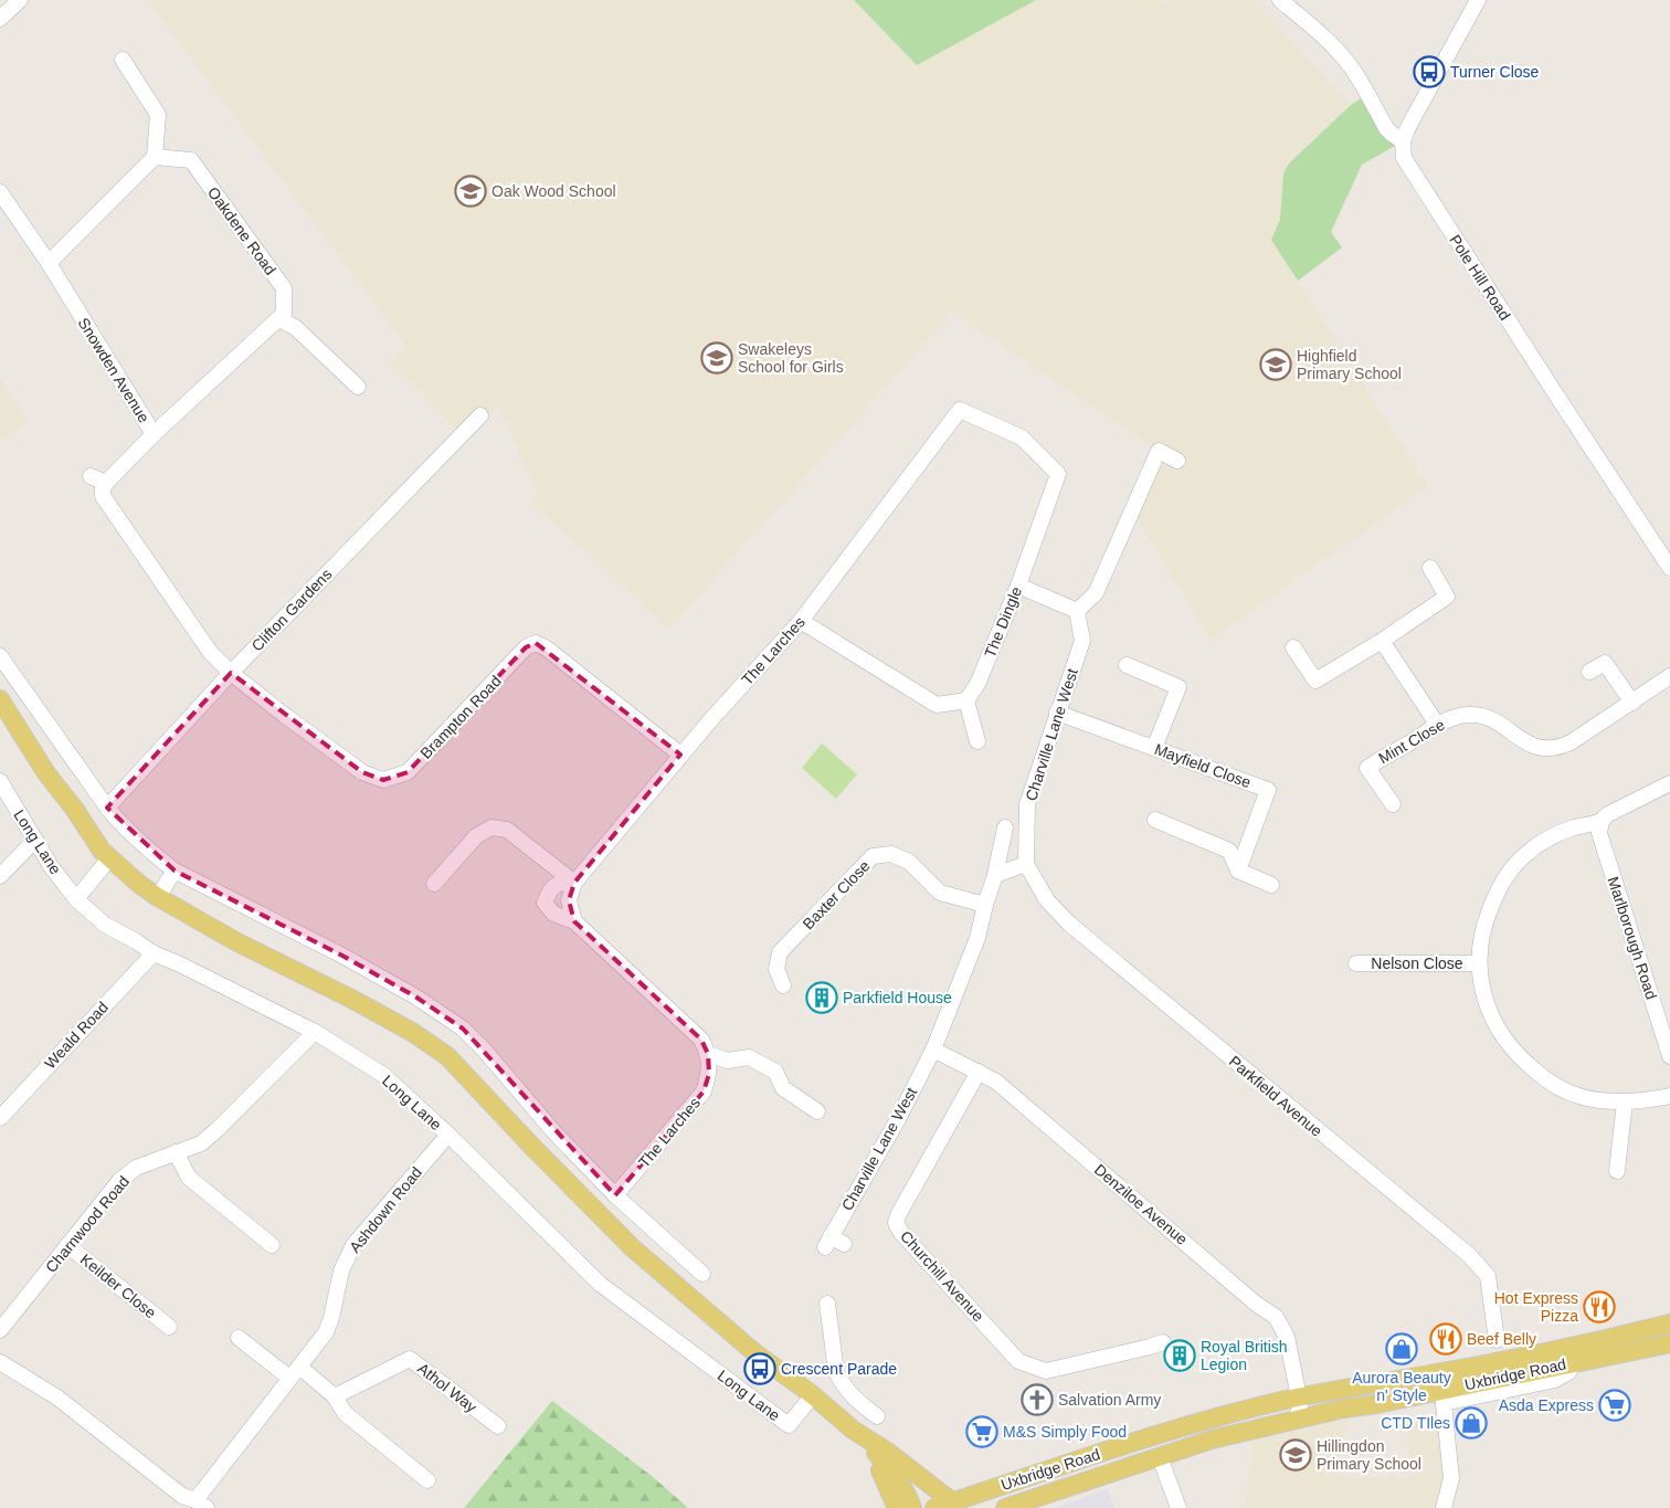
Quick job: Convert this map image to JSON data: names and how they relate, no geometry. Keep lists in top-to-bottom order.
{
  "streets": {
    "main road": ["Uxbridge Road"],
    "street": [
      "Oakdene Road",
      "Pole Hill Road",
      "Snowden Avenue",
      "Clifton Gardens",
      "The Dingle",
      "The Larches",
      "Brampton Road",
      "Charville Lane West",
      "Mint Close",
      "Mayfield Close",
      "Long Lane",
      "Baxter Close",
      "Marlborough Road",
      "Nelson Close",
      "Weald Road",
      "Parkfield Avenue",
      "Denziloe Avenue",
      "Ashdown Road",
      "Charnwood Road",
      "Churchill Avenue",
      "Keilder Close",
      "Athol Way"
    ]
  },
  "crossings": [
    ["Clifton Gardens", "Brampton Road"],
    ["The Dingle", "The Larches"],
    ["The Larches", "Brampton Road"],
    ["Charville Lane West", "Mayfield Close"],
    ["Charville Lane West", "Baxter Close"],
    ["Charville Lane West", "Parkfield Avenue"],
    ["Charville Lane West", "Denziloe Avenue"],
    ["Long Lane", "Weald Road"],
    ["Long Lane", "Ashdown Road"],
    ["Long Lane", "Charnwood Road"],
    ["Denziloe Avenue", "Churchill Avenue"],
    ["Denziloe Avenue", "Uxbridge Road"],
    ["Charnwood Road", "Keilder Close"]
  ],
  "places": {
    "bus stop": ["Turner Close", "Crescent Parade"],
    "school or university": [
      "Oak Wood School",
      "Swakeleys School for Girls",
      "Highfield Primary School",
      "Hillingdon Primary School"
    ],
    "building": ["Parkfield House", "Royal British Legion"],
    "restaurant": ["Hot Express Pizza", "Beef Belly"],
    "shop": ["Aurora Beauty n' Style", "CTD TIles"],
    "church": ["Salvation Army"],
    "supermarket": ["Asda Express", "M&S Simply Food"]
  }
}
